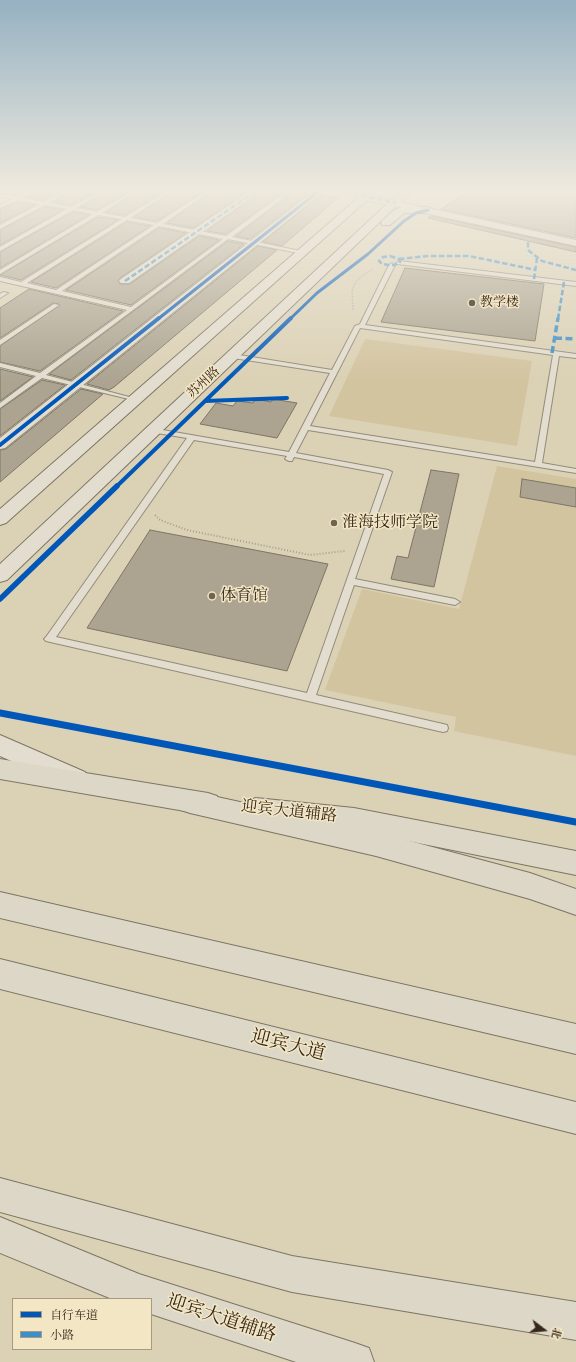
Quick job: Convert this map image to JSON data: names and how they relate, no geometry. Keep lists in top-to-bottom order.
{
  "streets": {
    "main road": ["苏州路", "迎宾大道辅路", "迎宾大道"]
  },
  "places": ["教学楼", "淮海技师学院", "体育馆"],
  "legend": ["自行车道", "小路"],
  "north": "right"
}
